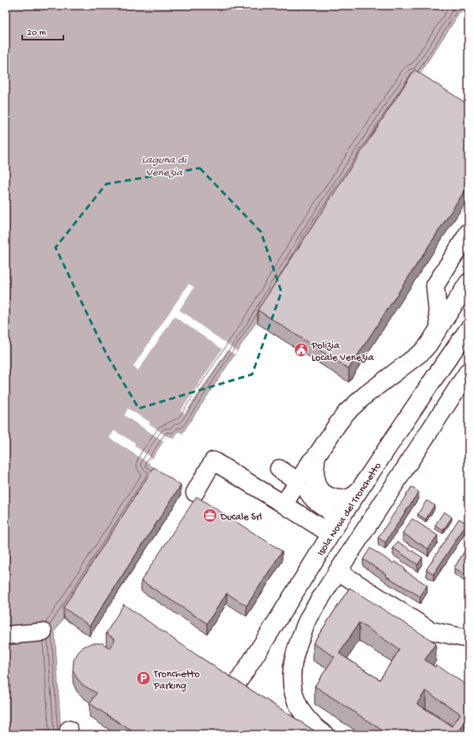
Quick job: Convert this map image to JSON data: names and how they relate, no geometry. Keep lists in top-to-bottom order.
{
  "streets": {
    "street": ["Isola Nova del Tronchetto"]
  },
  "water": ["Laguna di Venezia"],
  "places": {
    "public building": ["Polizia Locale Venezia"],
    "office": ["Ducale Srl"],
    "parking": ["Tronchetto Parking"]
  },
  "scale_bar": "20 m"
}
